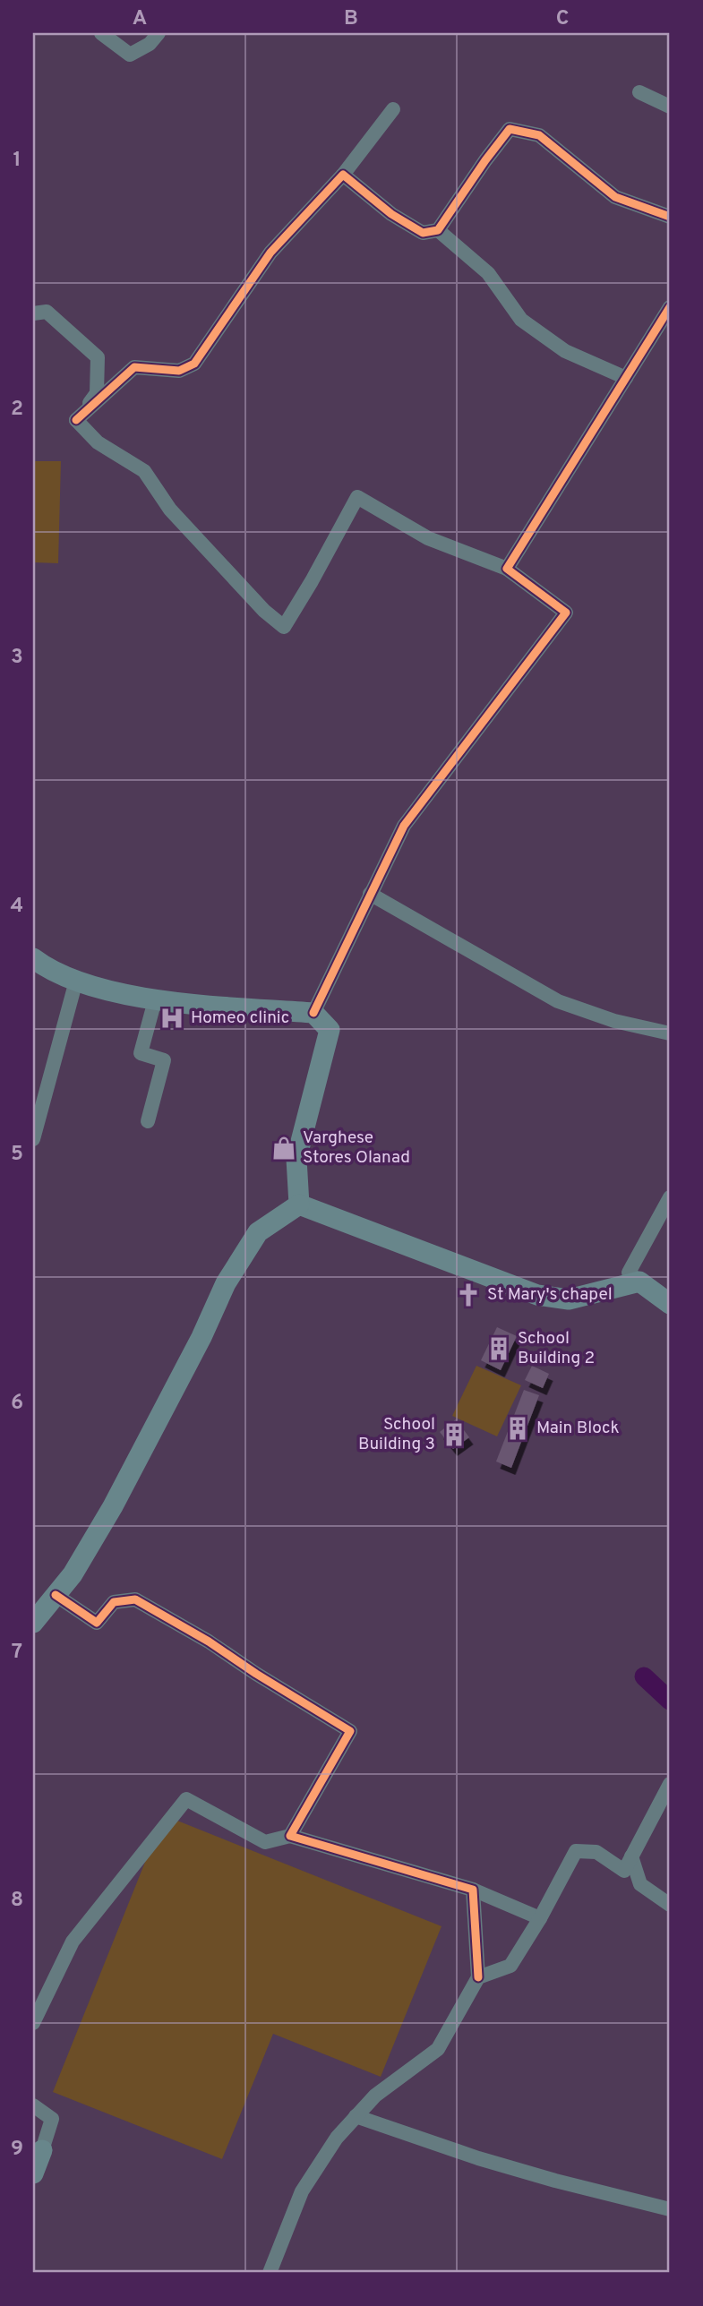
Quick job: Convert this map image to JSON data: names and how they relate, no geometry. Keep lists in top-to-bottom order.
{
  "places": {
    "hospital": ["Homeo clinic"],
    "shop": ["Varghese Stores Olanad"],
    "church": ["St Mary's chapel"],
    "building": ["School Building 2", "Main Block", "School Building 3"]
  },
  "grid": {
    "columns": ["A", "B", "C"],
    "rows": [
      "1",
      "2",
      "3",
      "4",
      "5",
      "6",
      "7",
      "8",
      "9"
    ]
  }
}
